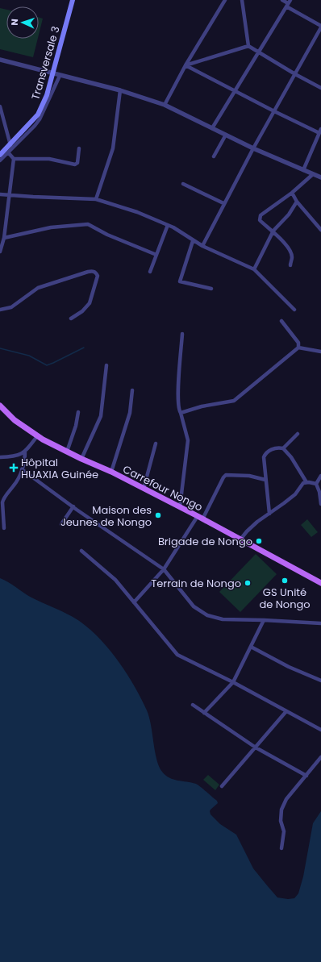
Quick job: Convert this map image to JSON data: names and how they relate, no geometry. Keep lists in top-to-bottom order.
{
  "streets": {
    "main road": ["Transversale 3", "Carrefour Nongo"]
  },
  "places": {
    "health": ["Hôpital HUAXIA Guinée"],
    "other": [
      "Maison des Jeunes de Nongo",
      "Brigade de Nongo",
      "GS Unité de Nongo",
      "Terrain de Nongo"
    ]
  },
  "north": "left"
}
